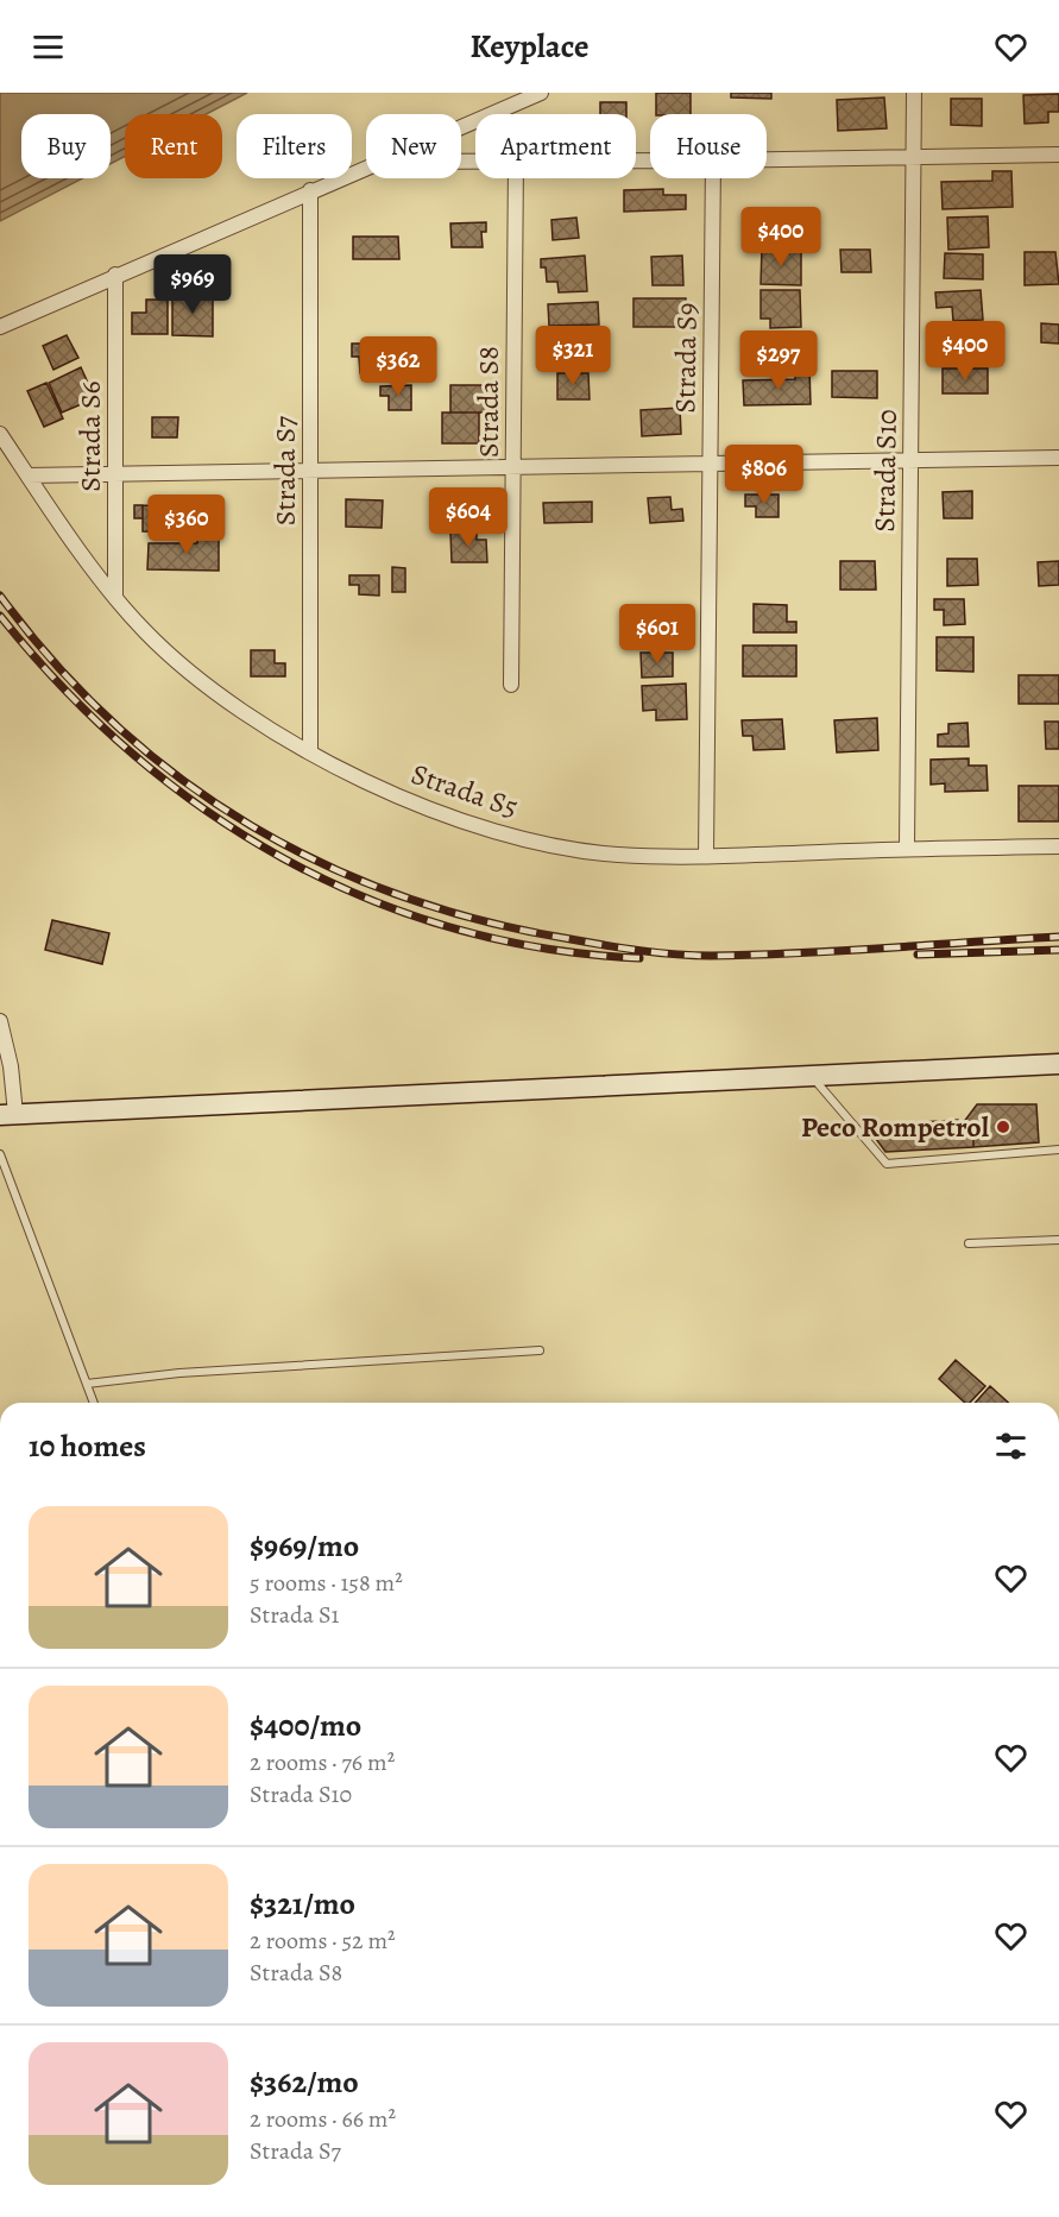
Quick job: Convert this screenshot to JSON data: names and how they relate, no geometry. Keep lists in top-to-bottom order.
{
  "streets": {
    "street": [
      "Strada S9",
      "Strada S8",
      "Strada S6",
      "Strada S7",
      "Strada S10",
      "Strada S5"
    ]
  },
  "crossings": [
    ["Strada S9", "Strada S5"],
    ["Strada S6", "Strada S5"],
    ["Strada S7", "Strada S5"],
    ["Strada S10", "Strada S5"]
  ],
  "places": ["Peco Rompetrol"],
  "page": {
    "header": "Keyplace",
    "chip": [
      "Buy",
      "Rent",
      "Filters",
      "New",
      "Apartment",
      "House"
    ],
    "price": [
      "$400",
      "$969",
      "$400",
      "$321",
      "$297",
      "$362",
      "$806",
      "$604",
      "$360",
      "$601"
    ],
    "heading": "10 homes",
    "list": [
      {
        "name": "$969/mo",
        "note": "5 rooms · 158 m² · Strada S1"
      },
      {
        "name": "$400/mo",
        "note": "2 rooms · 76 m² · Strada S10"
      },
      {
        "name": "$321/mo",
        "note": "2 rooms · 52 m² · Strada S8"
      },
      {
        "name": "$362/mo",
        "note": "2 rooms · 66 m² · Strada S7"
      }
    ]
  }
}
